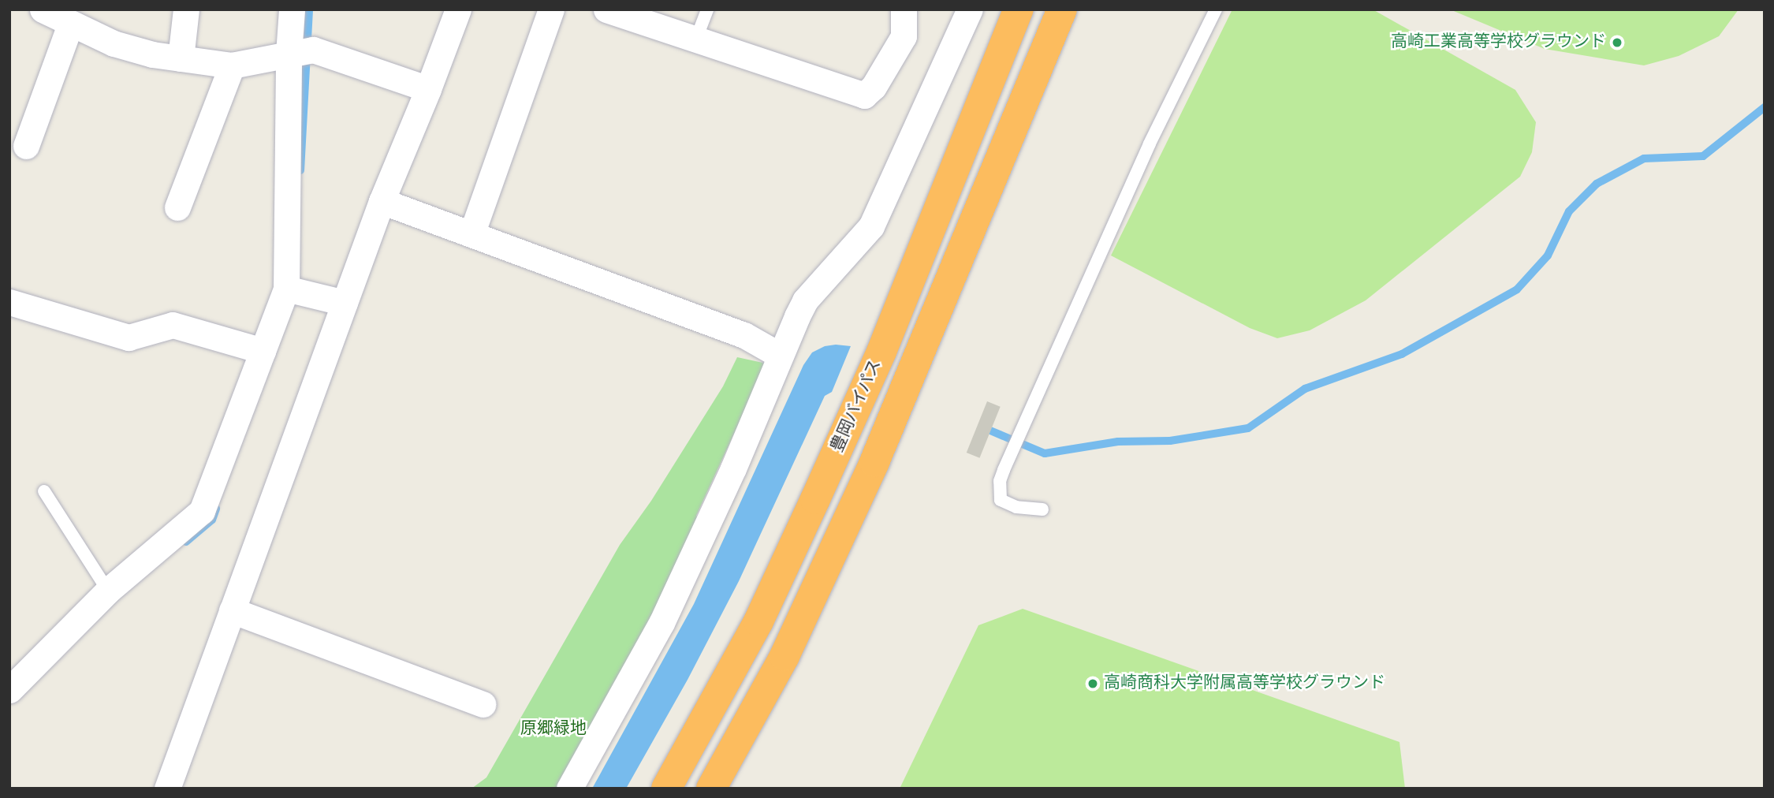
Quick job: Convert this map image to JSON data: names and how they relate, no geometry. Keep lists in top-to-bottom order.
{
  "streets": {
    "highway": ["豊岡バイパス"]
  },
  "parks": ["原郷緑地"],
  "places": ["高崎工業高等学校グラウンド", "高崎商科大学附属高等学校グラウンド"]
}
